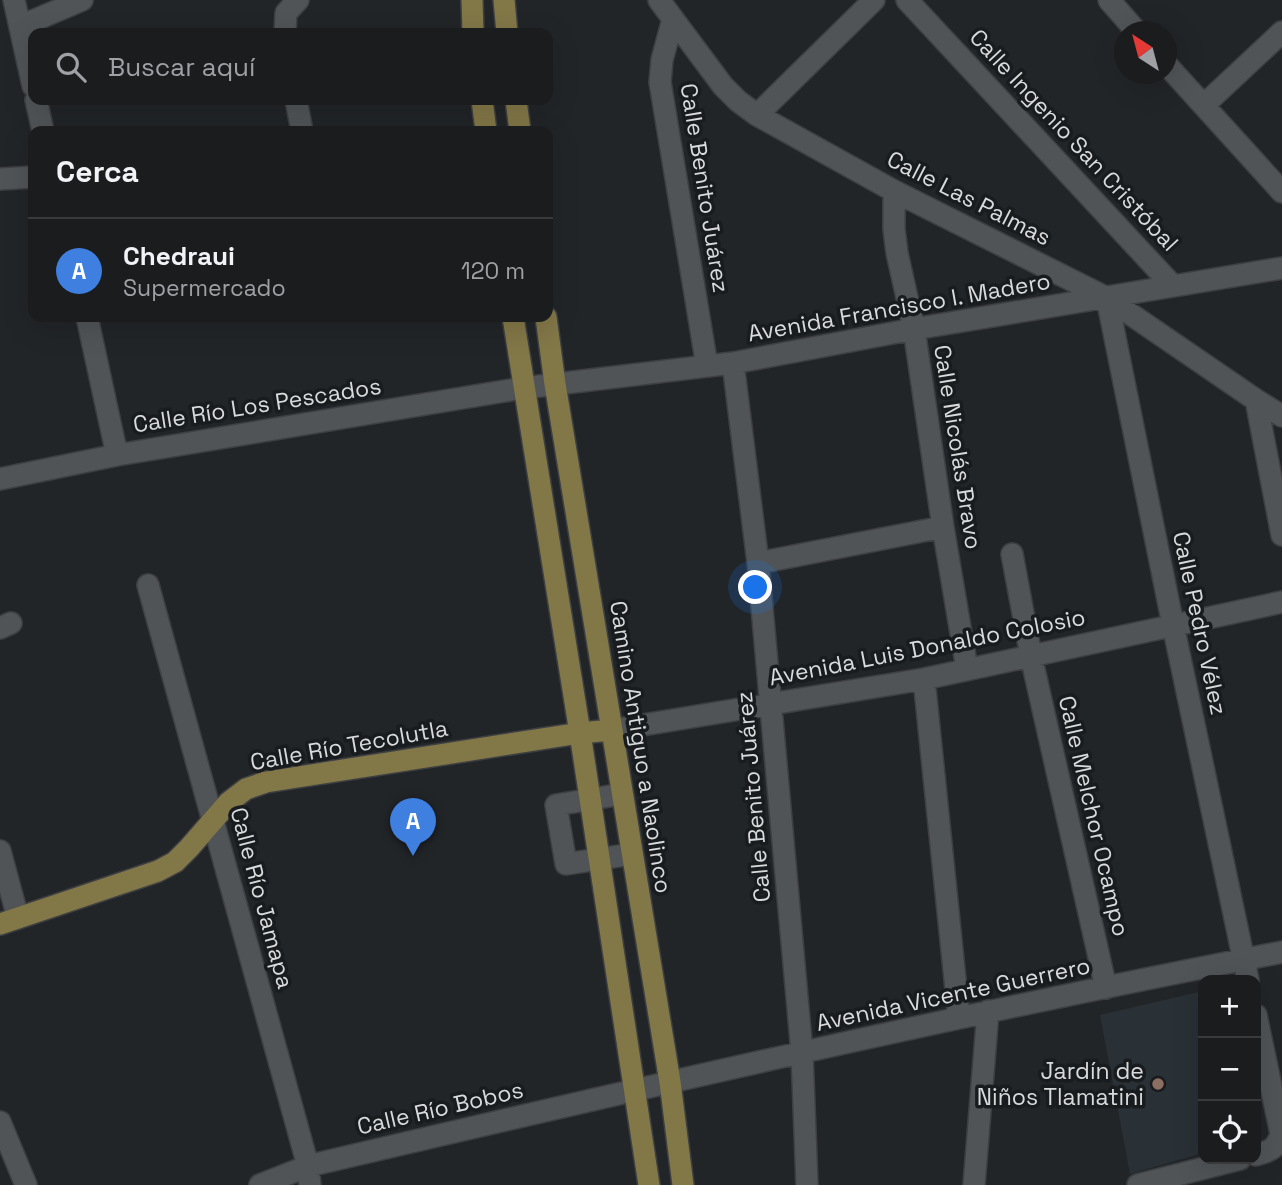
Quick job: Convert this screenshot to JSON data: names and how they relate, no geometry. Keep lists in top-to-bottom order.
{
  "streets": {
    "main road": ["Avenida Luis Donaldo Colosio", "Calle Río Tecolutla", "Camino Antiguo a Naolinco"],
    "street": [
      "Calle Ingenio San Cristóbal",
      "Calle Benito Juárez",
      "Calle Las Palmas",
      "Avenida Francisco I. Madero",
      "Calle Río Los Pescados",
      "Calle Nicolás Bravo",
      "Calle Pedro Vélez",
      "Calle Melchor Ocampo",
      "Calle Río Jamapa",
      "Avenida Vicente Guerrero",
      "Calle Río Bobos"
    ]
  },
  "crossings": [
    ["Calle Ingenio San Cristóbal", "Avenida Francisco I. Madero"],
    ["Calle Benito Juárez", "Calle Las Palmas"],
    ["Calle Benito Juárez", "Avenida Francisco I. Madero"],
    ["Calle Benito Juárez", "Avenida Luis Donaldo Colosio"],
    ["Calle Benito Juárez", "Avenida Vicente Guerrero"],
    ["Calle Las Palmas", "Avenida Francisco I. Madero"],
    ["Calle Las Palmas", "Calle Nicolás Bravo"],
    ["Calle Las Palmas", "Calle Pedro Vélez"],
    ["Avenida Francisco I. Madero", "Calle Río Los Pescados"],
    ["Avenida Francisco I. Madero", "Calle Nicolás Bravo"],
    ["Avenida Francisco I. Madero", "Calle Pedro Vélez"],
    ["Avenida Francisco I. Madero", "Camino Antiguo a Naolinco"],
    ["Calle Nicolás Bravo", "Avenida Luis Donaldo Colosio"],
    ["Calle Pedro Vélez", "Avenida Luis Donaldo Colosio"],
    ["Calle Pedro Vélez", "Avenida Vicente Guerrero"],
    ["Avenida Luis Donaldo Colosio", "Calle Río Tecolutla"],
    ["Avenida Luis Donaldo Colosio", "Camino Antiguo a Naolinco"],
    ["Avenida Luis Donaldo Colosio", "Calle Melchor Ocampo"],
    ["Calle Río Tecolutla", "Calle Río Jamapa"],
    ["Camino Antiguo a Naolinco", "Avenida Vicente Guerrero"],
    ["Calle Melchor Ocampo", "Avenida Vicente Guerrero"],
    ["Calle Río Jamapa", "Calle Río Bobos"],
    ["Avenida Vicente Guerrero", "Calle Río Bobos"]
  ],
  "places": ["Jardín de Niños Tlamatini"],
  "north": "top left",
  "page": {
    "search": "Buscar aquí",
    "heading": "Cerca",
    "list": [
      {
        "mark": "A",
        "name": "Chedraui",
        "note": "Supermercado",
        "value": "120 m"
      }
    ],
    "pins": "A",
    "map_buttons": ["+", "−"]
  }
}
